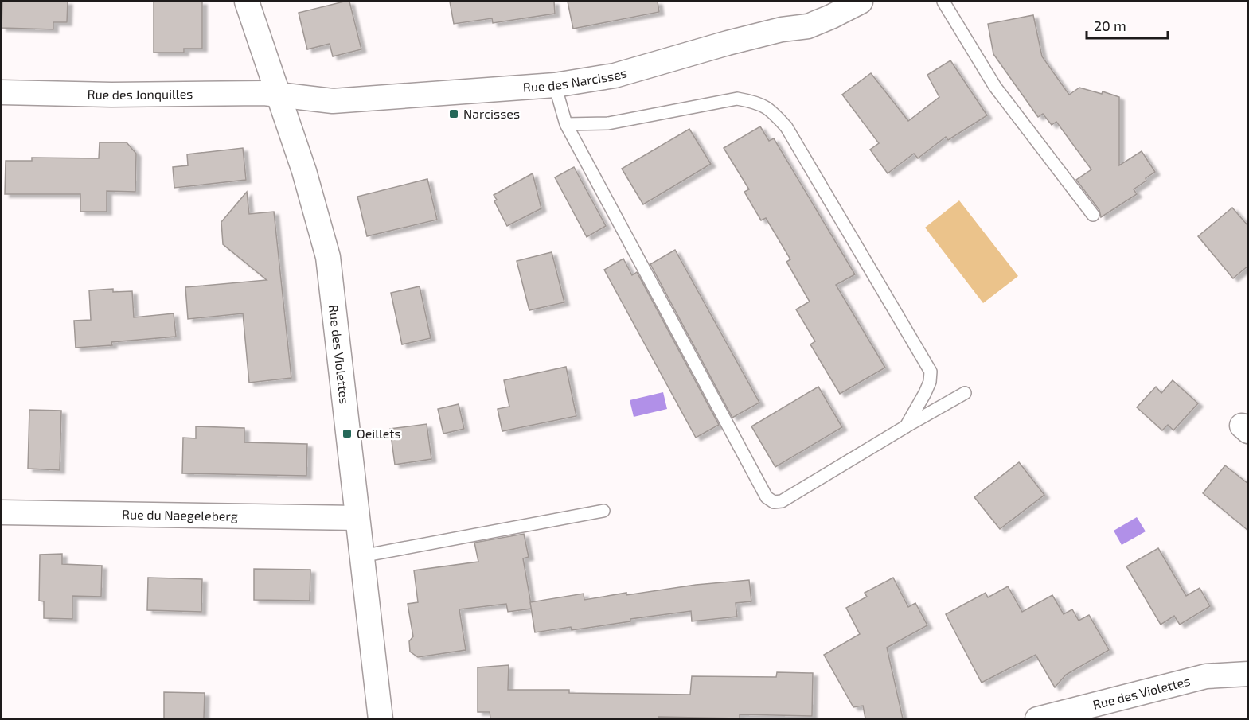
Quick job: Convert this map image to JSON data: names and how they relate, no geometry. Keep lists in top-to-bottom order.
{
  "streets": {
    "street": [
      "Rue des Narcisses",
      "Rue des Jonquilles",
      "Rue des Violettes",
      "Rue du Naegeleberg"
    ]
  },
  "crossings": [
    ["Rue des Narcisses", "Rue des Jonquilles"],
    ["Rue des Narcisses", "Rue des Violettes"],
    ["Rue des Jonquilles", "Rue des Violettes"],
    ["Rue des Violettes", "Rue du Naegeleberg"]
  ],
  "places": {
    "transit": ["Narcisses", "Oeillets"]
  },
  "scale_bar": "20 m"
}
